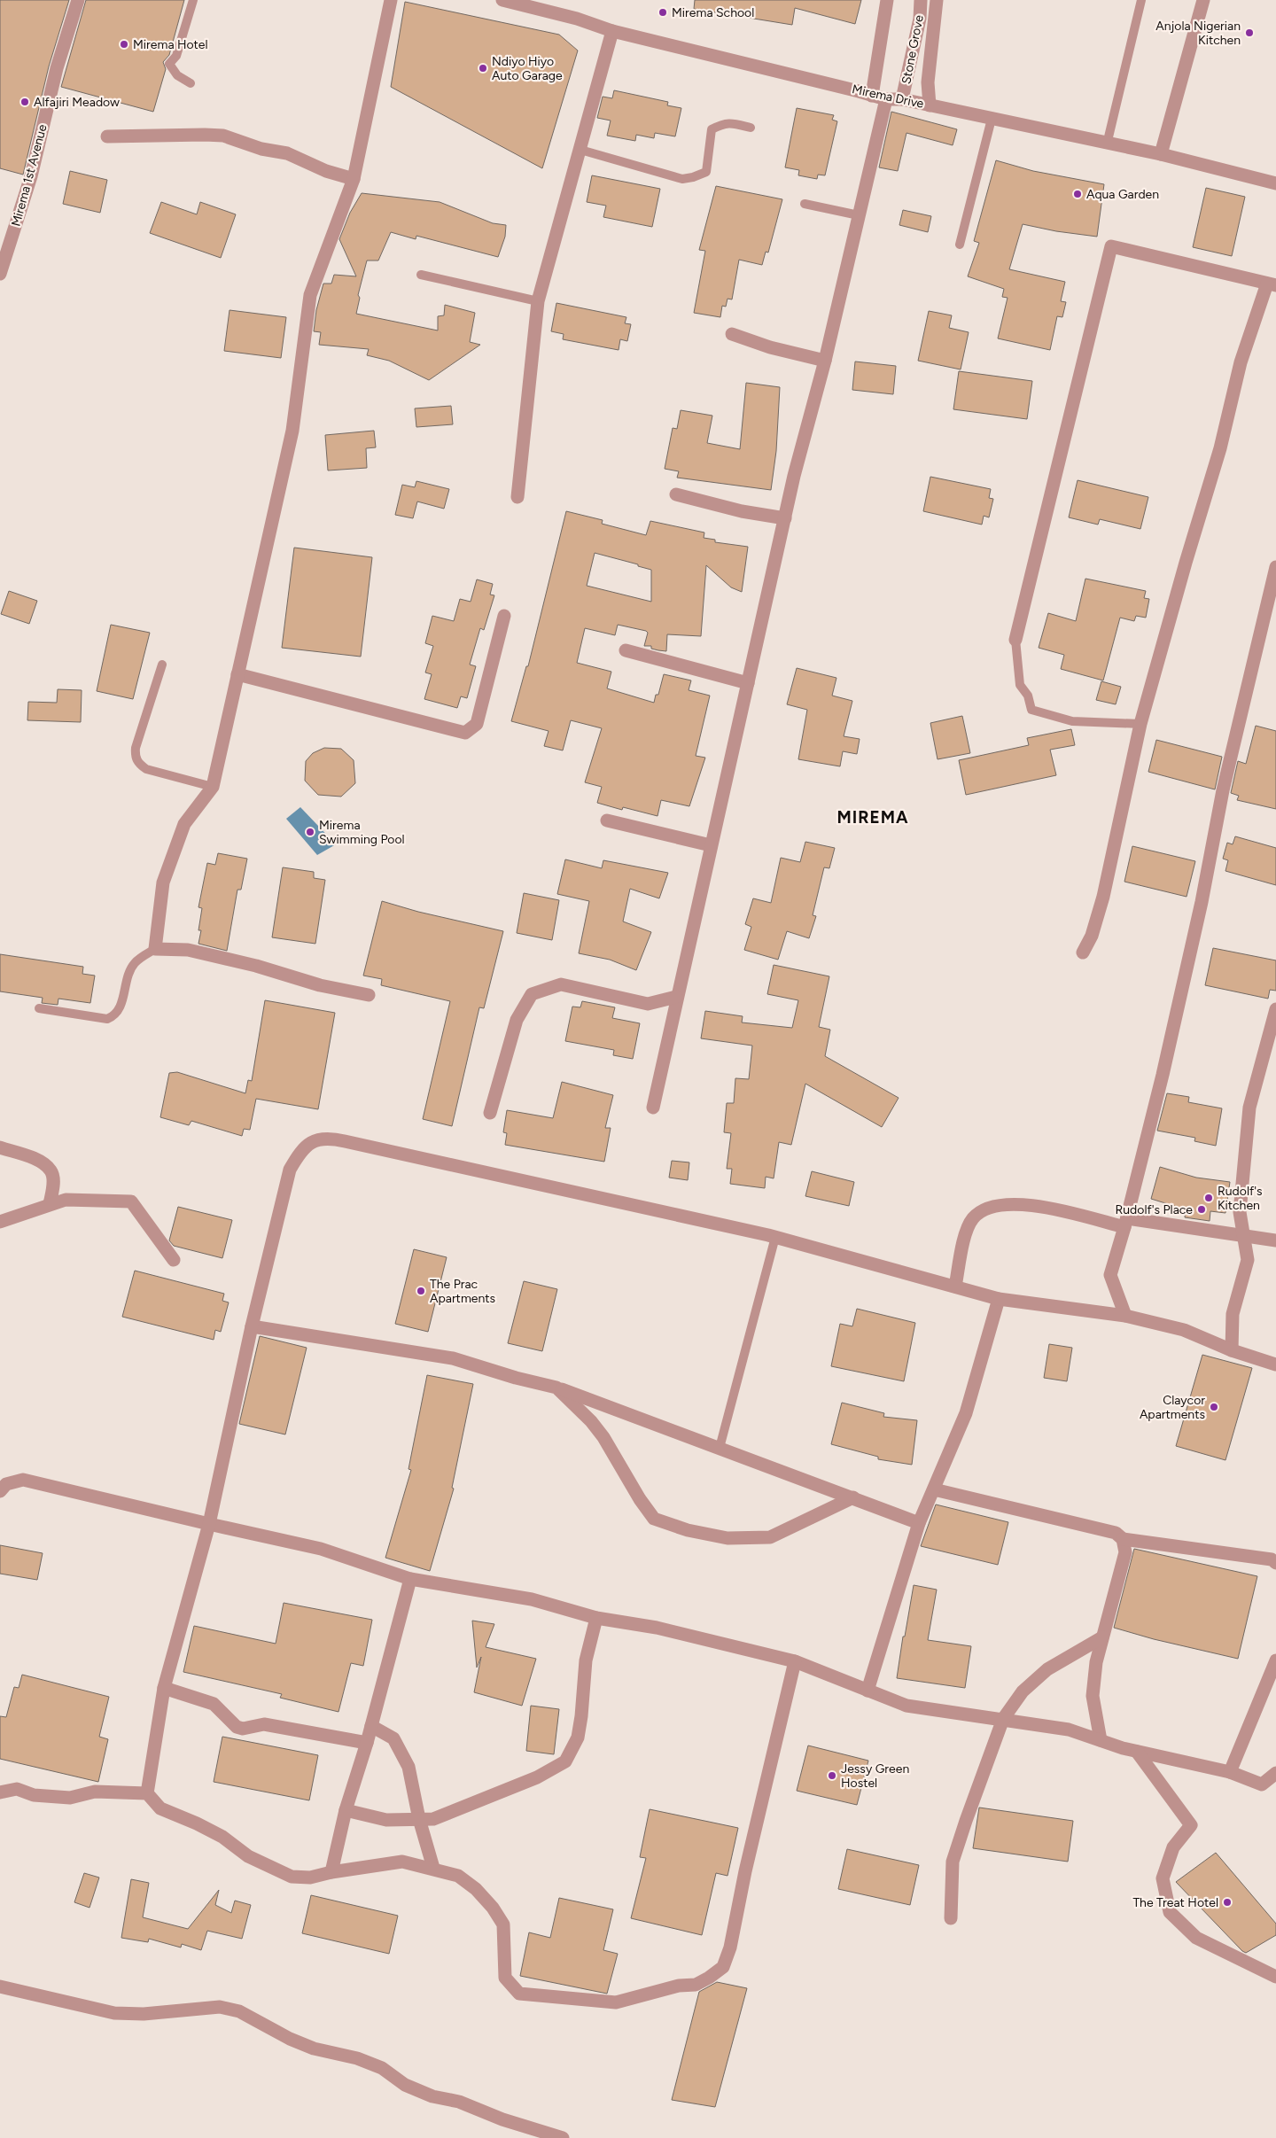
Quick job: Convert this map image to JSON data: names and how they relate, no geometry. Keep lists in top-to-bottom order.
{
  "streets": {
    "street": ["Stone Grove", "Mirema Drive", "Mirema 1st Avenue"]
  },
  "crossings": [
    ["Stone Grove", "Mirema Drive"]
  ],
  "districts": ["MIREMA"],
  "places": [
    "Mirema School",
    "Anjola Nigerian Kitchen",
    "Mirema Hotel",
    "Ndiyo Hiyo Auto Garage",
    "Alfajiri Meadow",
    "Aqua Garden",
    "Mirema Swimming Pool",
    "Rudolf's Kitchen",
    "Rudolf's Place",
    "The Prac Apartments",
    "Claycor Apartments",
    "Jessy Green Hostel",
    "The Treat Hotel"
  ]
}
